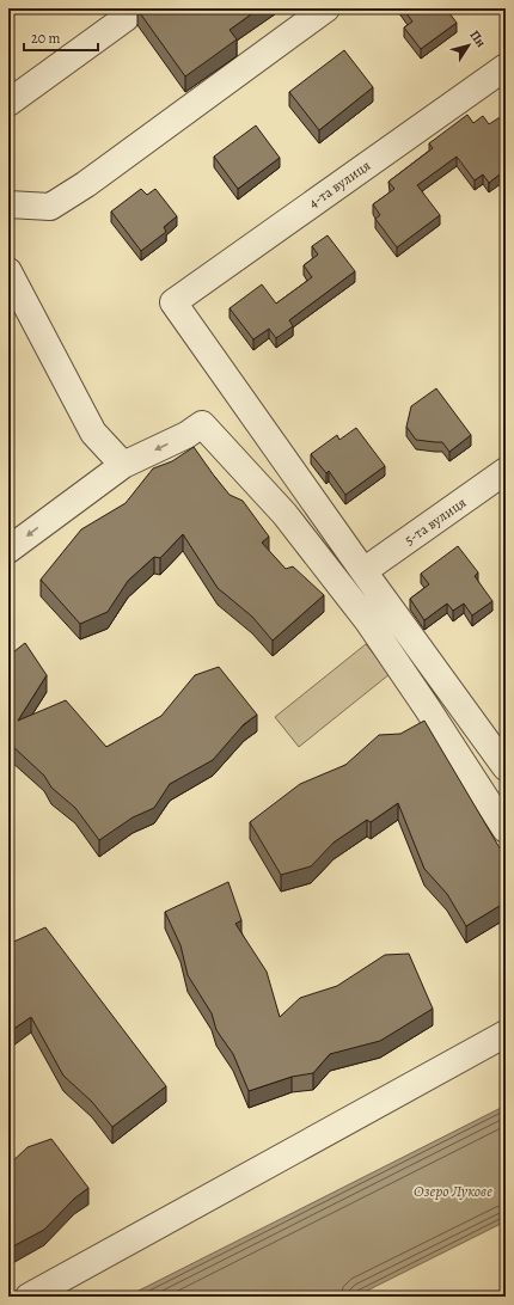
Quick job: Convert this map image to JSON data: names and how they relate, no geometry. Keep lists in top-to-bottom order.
{
  "streets": {
    "street": ["4-та вулиця", "5-та вулиця"]
  },
  "crossings": [
    ["4-та вулиця", "5-та вулиця"]
  ],
  "water": ["Озеро Лукове"],
  "scale_bar": "20 m",
  "north": "top right"
}
